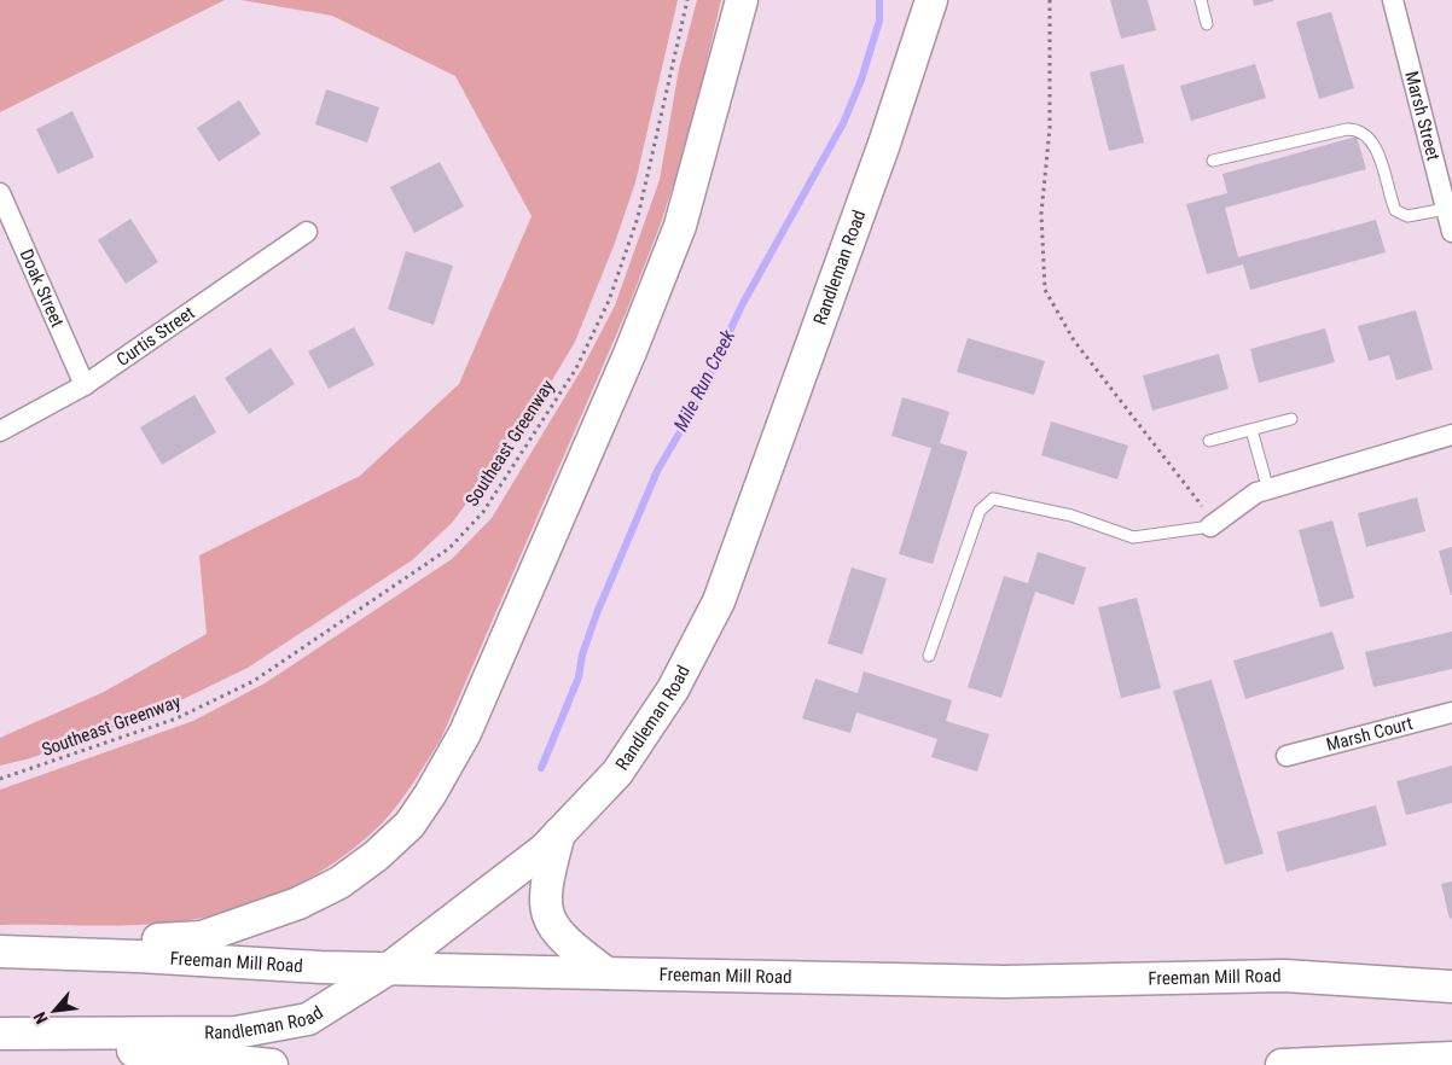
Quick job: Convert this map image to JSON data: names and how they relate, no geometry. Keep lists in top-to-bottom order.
{
  "streets": {
    "main road": ["Randleman Road", "Freeman Mill Road"],
    "street": [
      "Marsh Street",
      "Doak Street",
      "Curtis Street",
      "Marsh Court"
    ],
    "path": ["Southeast Greenway"]
  },
  "crossings": [
    ["Randleman Road", "Freeman Mill Road"],
    ["Doak Street", "Curtis Street"]
  ],
  "water": ["Mile Run Creek"],
  "north": "bottom left"
}
